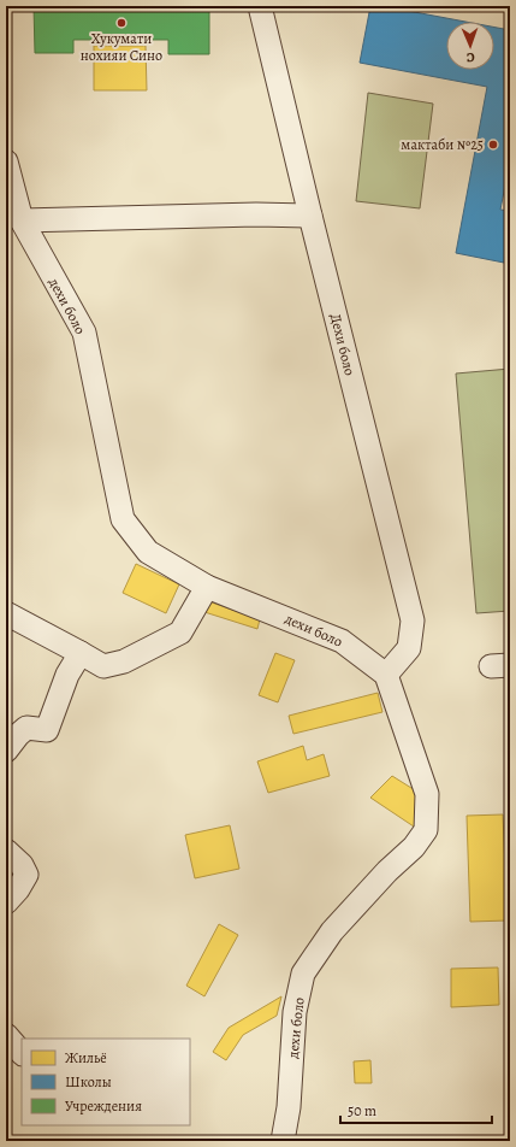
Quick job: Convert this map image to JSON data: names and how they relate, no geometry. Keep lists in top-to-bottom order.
{
  "streets": {
    "street": ["дехи боло", "Дехи боло"]
  },
  "crossings": [
    ["дехи боло", "Дехи боло"]
  ],
  "places": ["Хукумати нохияи Сино", "мактаби №25"],
  "legend": ["Жильё", "Школы", "Учреждения"],
  "scale_bar": "50 m",
  "north": "bottom"
}
